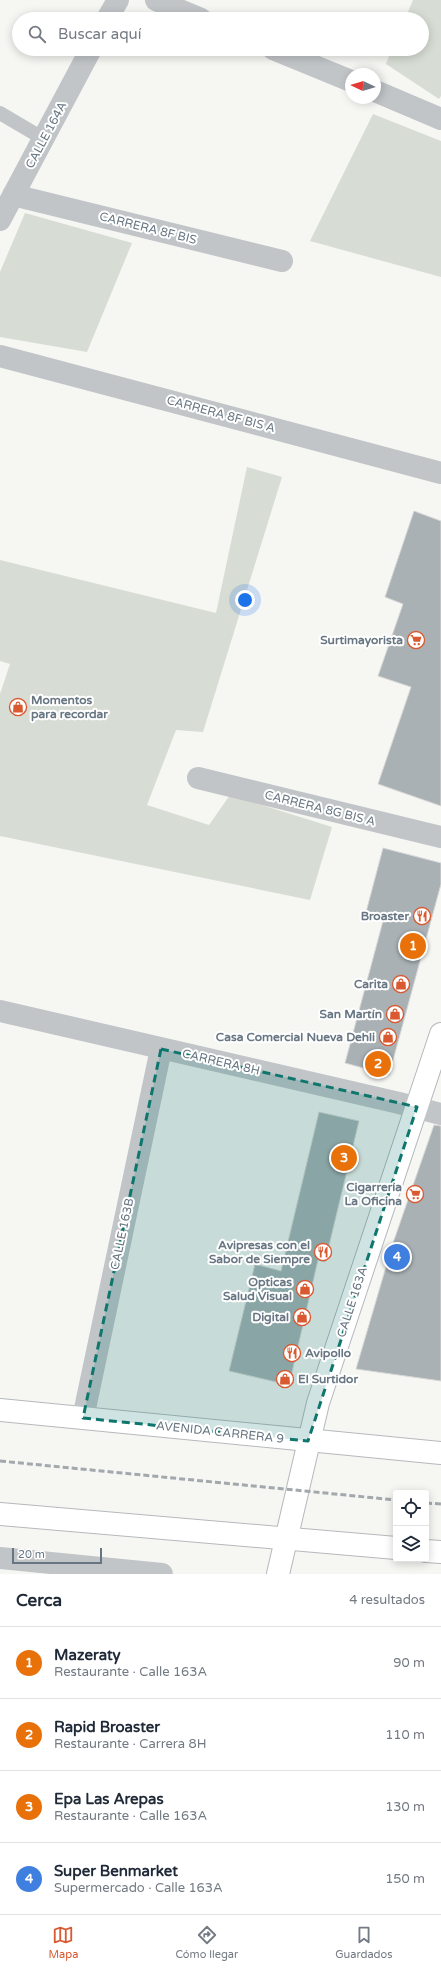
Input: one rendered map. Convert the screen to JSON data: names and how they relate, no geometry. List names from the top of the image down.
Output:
{
  "streets": {
    "main road": ["CALLE 163A", "AVENIDA CARRERA 9"],
    "street": [
      "CALLE 164A",
      "CARRERA 8F BIS",
      "CARRERA 8F BIS A",
      "CARRERA 8G BIS A",
      "CARRERA 8H",
      "CALLE 163B"
    ]
  },
  "crossings": [
    ["CALLE 164A", "CARRERA 8F BIS"],
    ["CARRERA 8H", "CALLE 163B"],
    ["CARRERA 8H", "CALLE 163A"],
    ["CALLE 163B", "AVENIDA CARRERA 9"],
    ["CALLE 163A", "AVENIDA CARRERA 9"]
  ],
  "places": {
    "supermarket": ["Surtimayorista", "Cigarrería La Oficina"],
    "shop": [
      "Momentos para recordar",
      "Carita",
      "San Martín",
      "Casa Comercial Nueva Dehli",
      "Opticas Salud Visual",
      "Digital",
      "El Surtidor"
    ],
    "restaurant": ["Broaster", "Avipresas con el Sabor de Siempre", "Avipollo"]
  },
  "scale_bar": "20 m",
  "north": "left",
  "page": {
    "search": "Buscar aquí",
    "pins": [
      "1",
      "2",
      "3",
      "4"
    ],
    "scale": "20 m",
    "heading": ["Cerca", "4 resultados"],
    "list": [
      {
        "mark": "1",
        "name": "Mazeraty",
        "note": "Restaurante · Calle 163A",
        "value": "90 m"
      },
      {
        "mark": "2",
        "name": "Rapid Broaster",
        "note": "Restaurante · Carrera 8H",
        "value": "110 m"
      },
      {
        "mark": "3",
        "name": "Epa Las Arepas",
        "note": "Restaurante · Calle 163A",
        "value": "130 m"
      },
      {
        "mark": "4",
        "name": "Super Benmarket",
        "note": "Supermercado · Calle 163A",
        "value": "150 m"
      }
    ],
    "nav": ["Mapa", "Cómo llegar", "Guardados"]
  }
}
